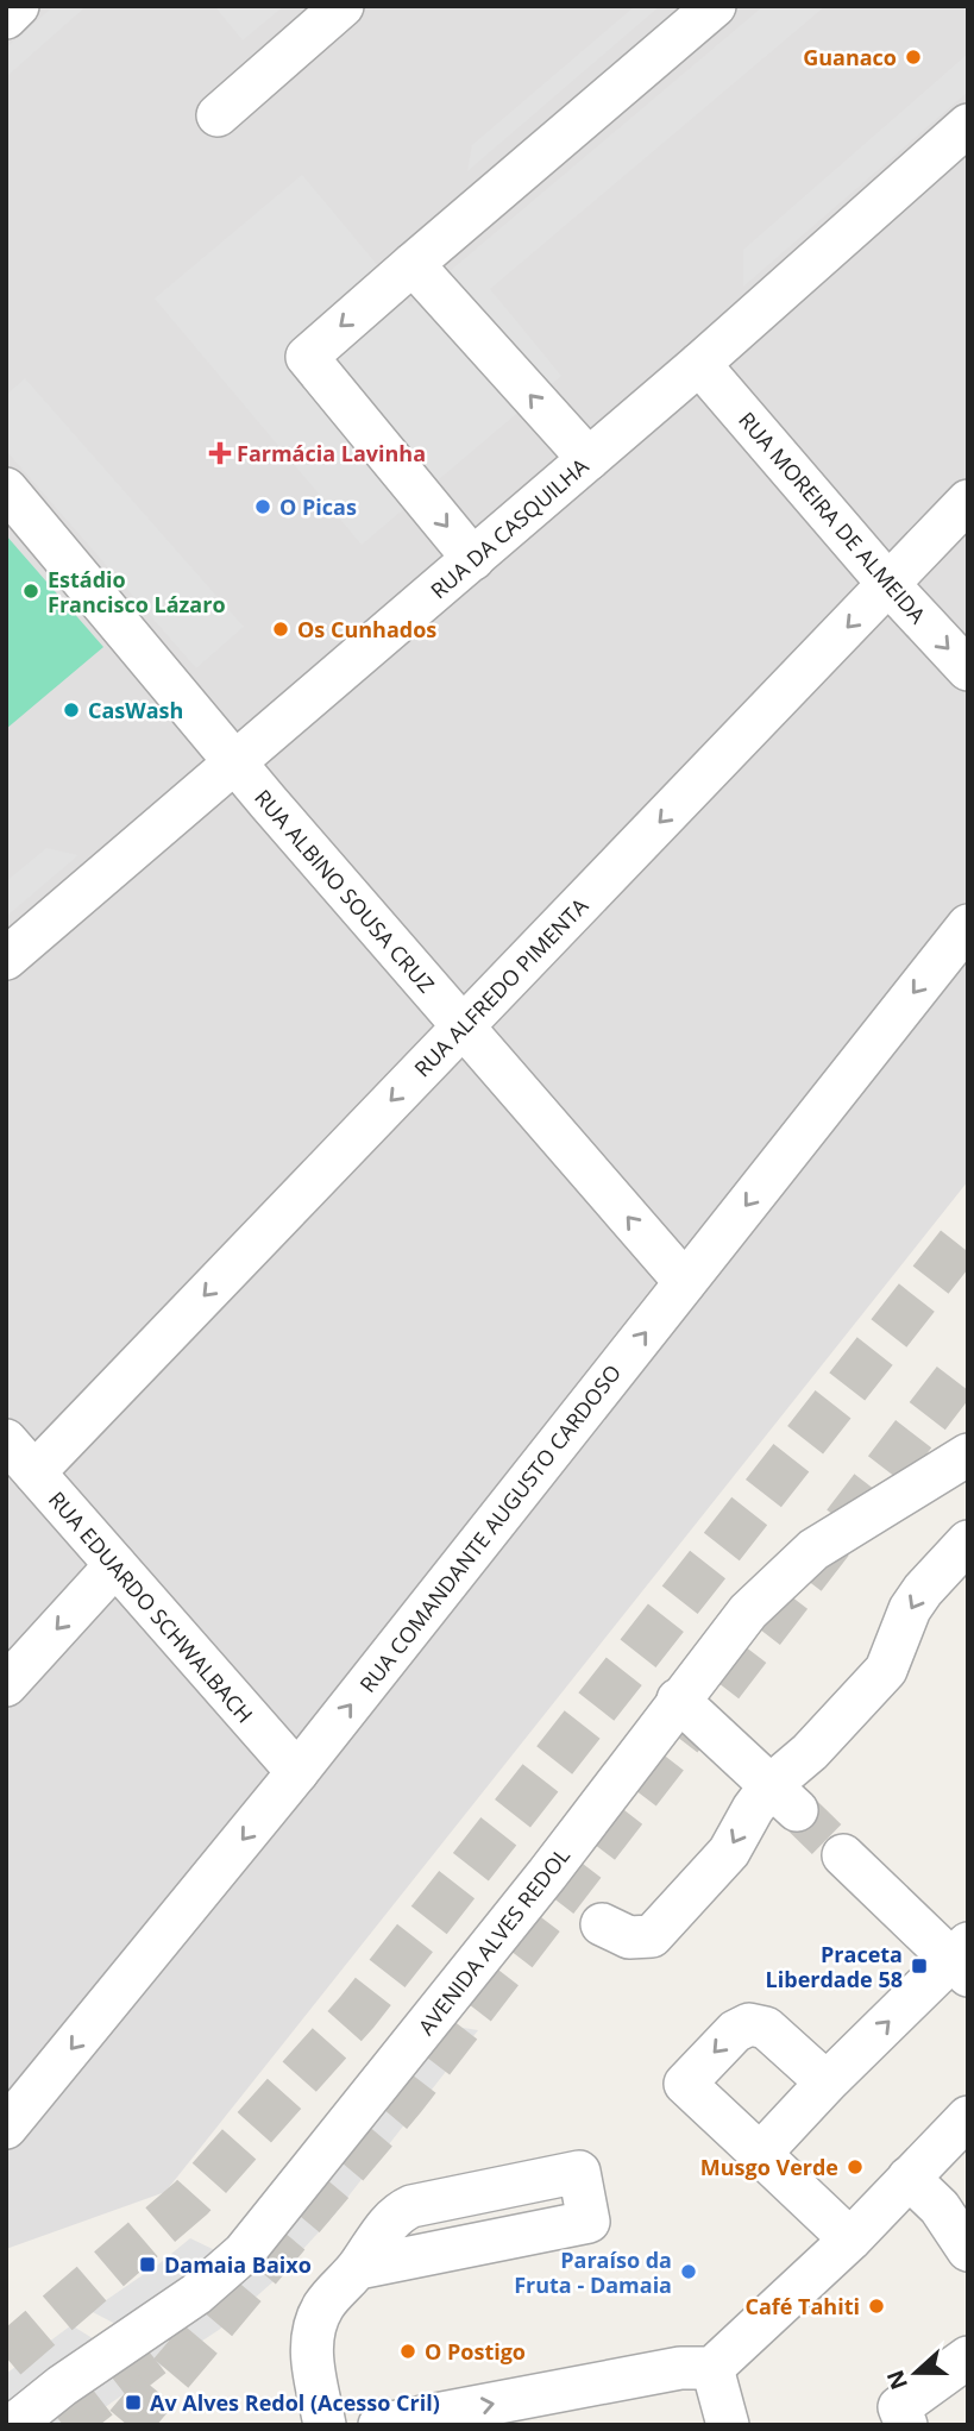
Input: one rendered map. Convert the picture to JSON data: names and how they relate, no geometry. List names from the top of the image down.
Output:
{
  "streets": {
    "street": [
      "RUA MOREIRA DE ALMEIDA",
      "RUA DA CASQUILHA",
      "RUA ALBINO SOUSA CRUZ",
      "RUA ALFREDO PIMENTA",
      "RUA COMANDANTE AUGUSTO CARDOSO",
      "RUA EDUARDO SCHWALBACH",
      "AVENIDA ALVES REDOL"
    ]
  },
  "crossings": [
    ["RUA MOREIRA DE ALMEIDA", "RUA DA CASQUILHA"],
    ["RUA MOREIRA DE ALMEIDA", "RUA ALFREDO PIMENTA"],
    ["RUA DA CASQUILHA", "RUA ALBINO SOUSA CRUZ"],
    ["RUA ALBINO SOUSA CRUZ", "RUA ALFREDO PIMENTA"],
    ["RUA ALBINO SOUSA CRUZ", "RUA COMANDANTE AUGUSTO CARDOSO"],
    ["RUA ALFREDO PIMENTA", "RUA EDUARDO SCHWALBACH"],
    ["RUA COMANDANTE AUGUSTO CARDOSO", "RUA EDUARDO SCHWALBACH"]
  ],
  "one_way": ["RUA ALFREDO PIMENTA"],
  "places": {
    "other": [
      "Guanaco",
      "O Picas",
      "Estádio Francisco Lázaro",
      "Os Cunhados",
      "CasWash",
      "Musgo Verde",
      "Paraíso da Fruta - Damaia",
      "Café Tahiti",
      "O Postigo"
    ],
    "health": ["Farmácia Lavinha"],
    "transit": ["Praceta Liberdade 58", "Damaia Baixo", "Av Alves Redol (Acesso Cril)"]
  },
  "north": "left"
}
